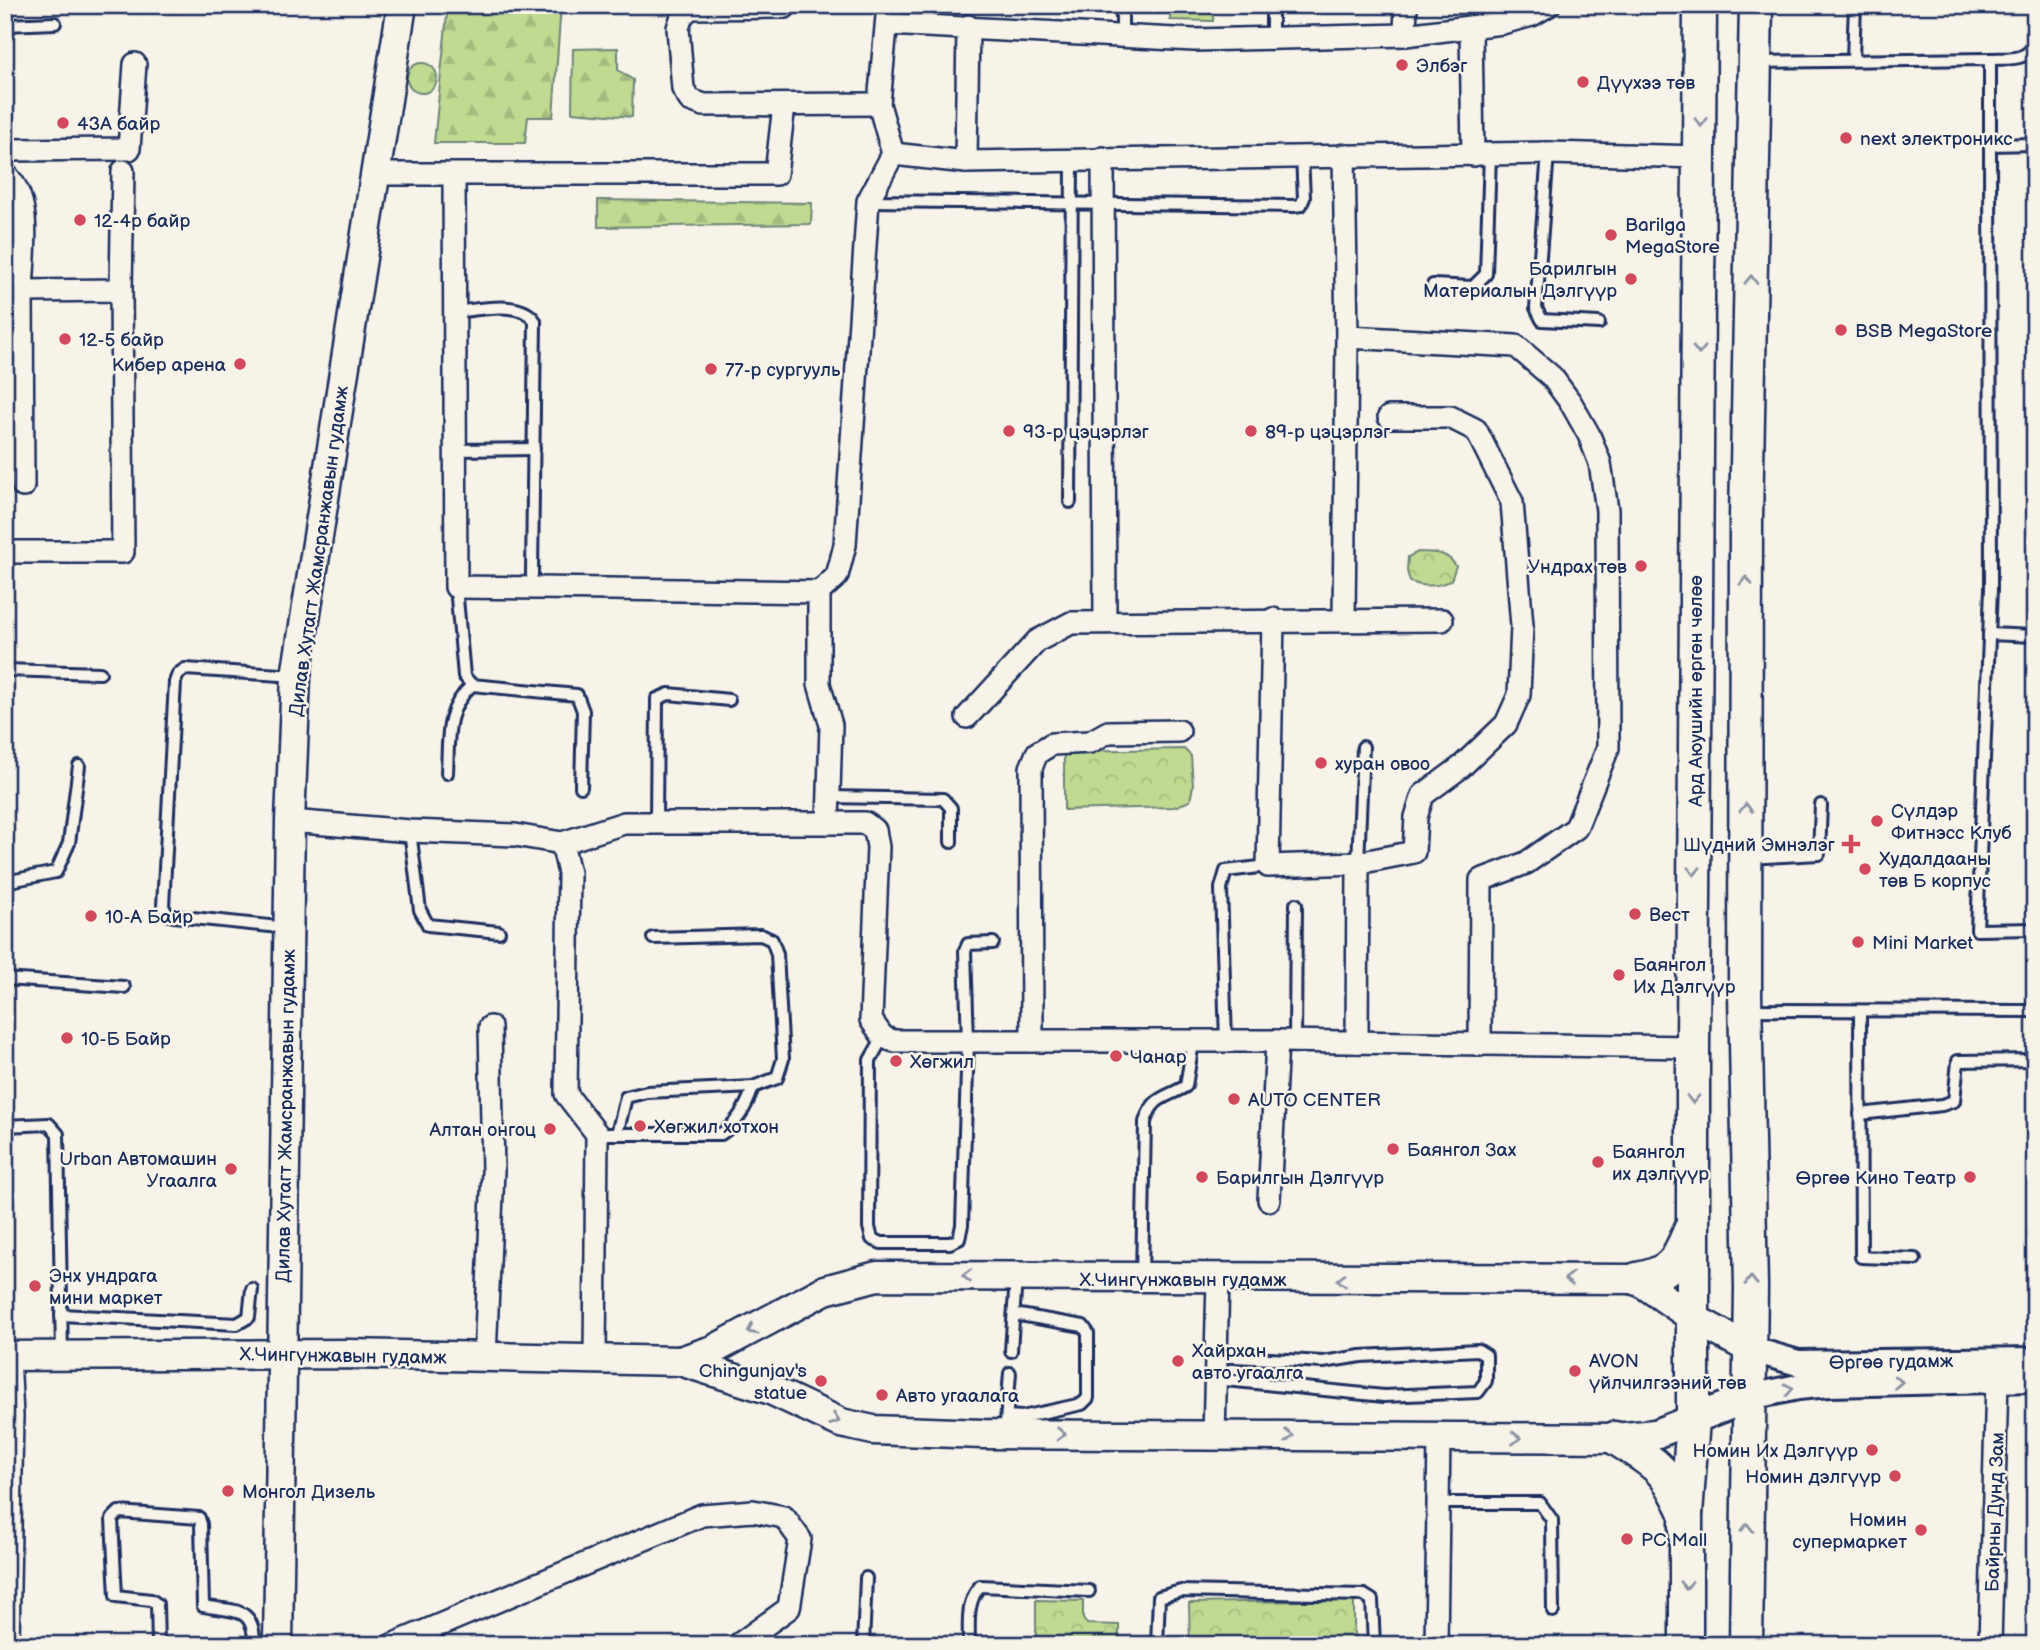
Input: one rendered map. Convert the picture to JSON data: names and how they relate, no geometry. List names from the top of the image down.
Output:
{
  "streets": {
    "main road": ["Дилав Хутагт Жамсранжавын гудамж", "Ард Аюушийн өргөн чөлөө", "Х.Чингүнжавын гудамж"],
    "street": ["Өргөө гудамж", "Байрны Дунд Зам"]
  },
  "crossings": [
    ["Дилав Хутагт Жамсранжавын гудамж", "Х.Чингүнжавын гудамж"],
    ["Ард Аюушийн өргөн чөлөө", "Х.Чингүнжавын гудамж"],
    ["Х.Чингүнжавын гудамж", "Өргөө гудамж"],
    ["Өргөө гудамж", "Байрны Дунд Зам"]
  ],
  "places": {
    "other": [
      "Элбэг",
      "Дүүхээ төв",
      "43А байр",
      "next электроникс",
      "12-4р байр",
      "Barilga MegaStore",
      "Барилгын Материалын Дэлгүүр",
      "BSB MegaStore",
      "12-5 байр",
      "Кибер арена",
      "77-р сургууль",
      "93-р цэцэрлэг",
      "89-р цэцэрлэг",
      "Ундрах төв",
      "хуран овоо",
      "Сүлдэр Фитнэсс Kлуб",
      "Худалдааны төв Б корпус",
      "Вест",
      "10-A Байр",
      "Mini Market",
      "Баянгол Их Дэлгүүр",
      "10-Б Байр",
      "Чанар",
      "Хөгжил",
      "AUTO CENTER",
      "Хөгжил хотхон",
      "Алтан онгоц",
      "Баянгол Зах",
      "Баянгол их дэлгүүр",
      "Urban Автомашин Угаалга",
      "Барилгын Дэлгүүр",
      "Өргөө Кино Театр",
      "Энх ундрага мини маркет",
      "Хайрхан авто угаалга",
      "AVON үйлчилгээний төв",
      "Chingunjav's statue",
      "Авто угаалага",
      "Номин Их Дэлгүүр",
      "Номин дэлгүүр",
      "Монгол Дизель",
      "Номин супермаркет",
      "PC Mall"
    ],
    "health": ["Шүдний Эмнэлэг"]
  }
}
